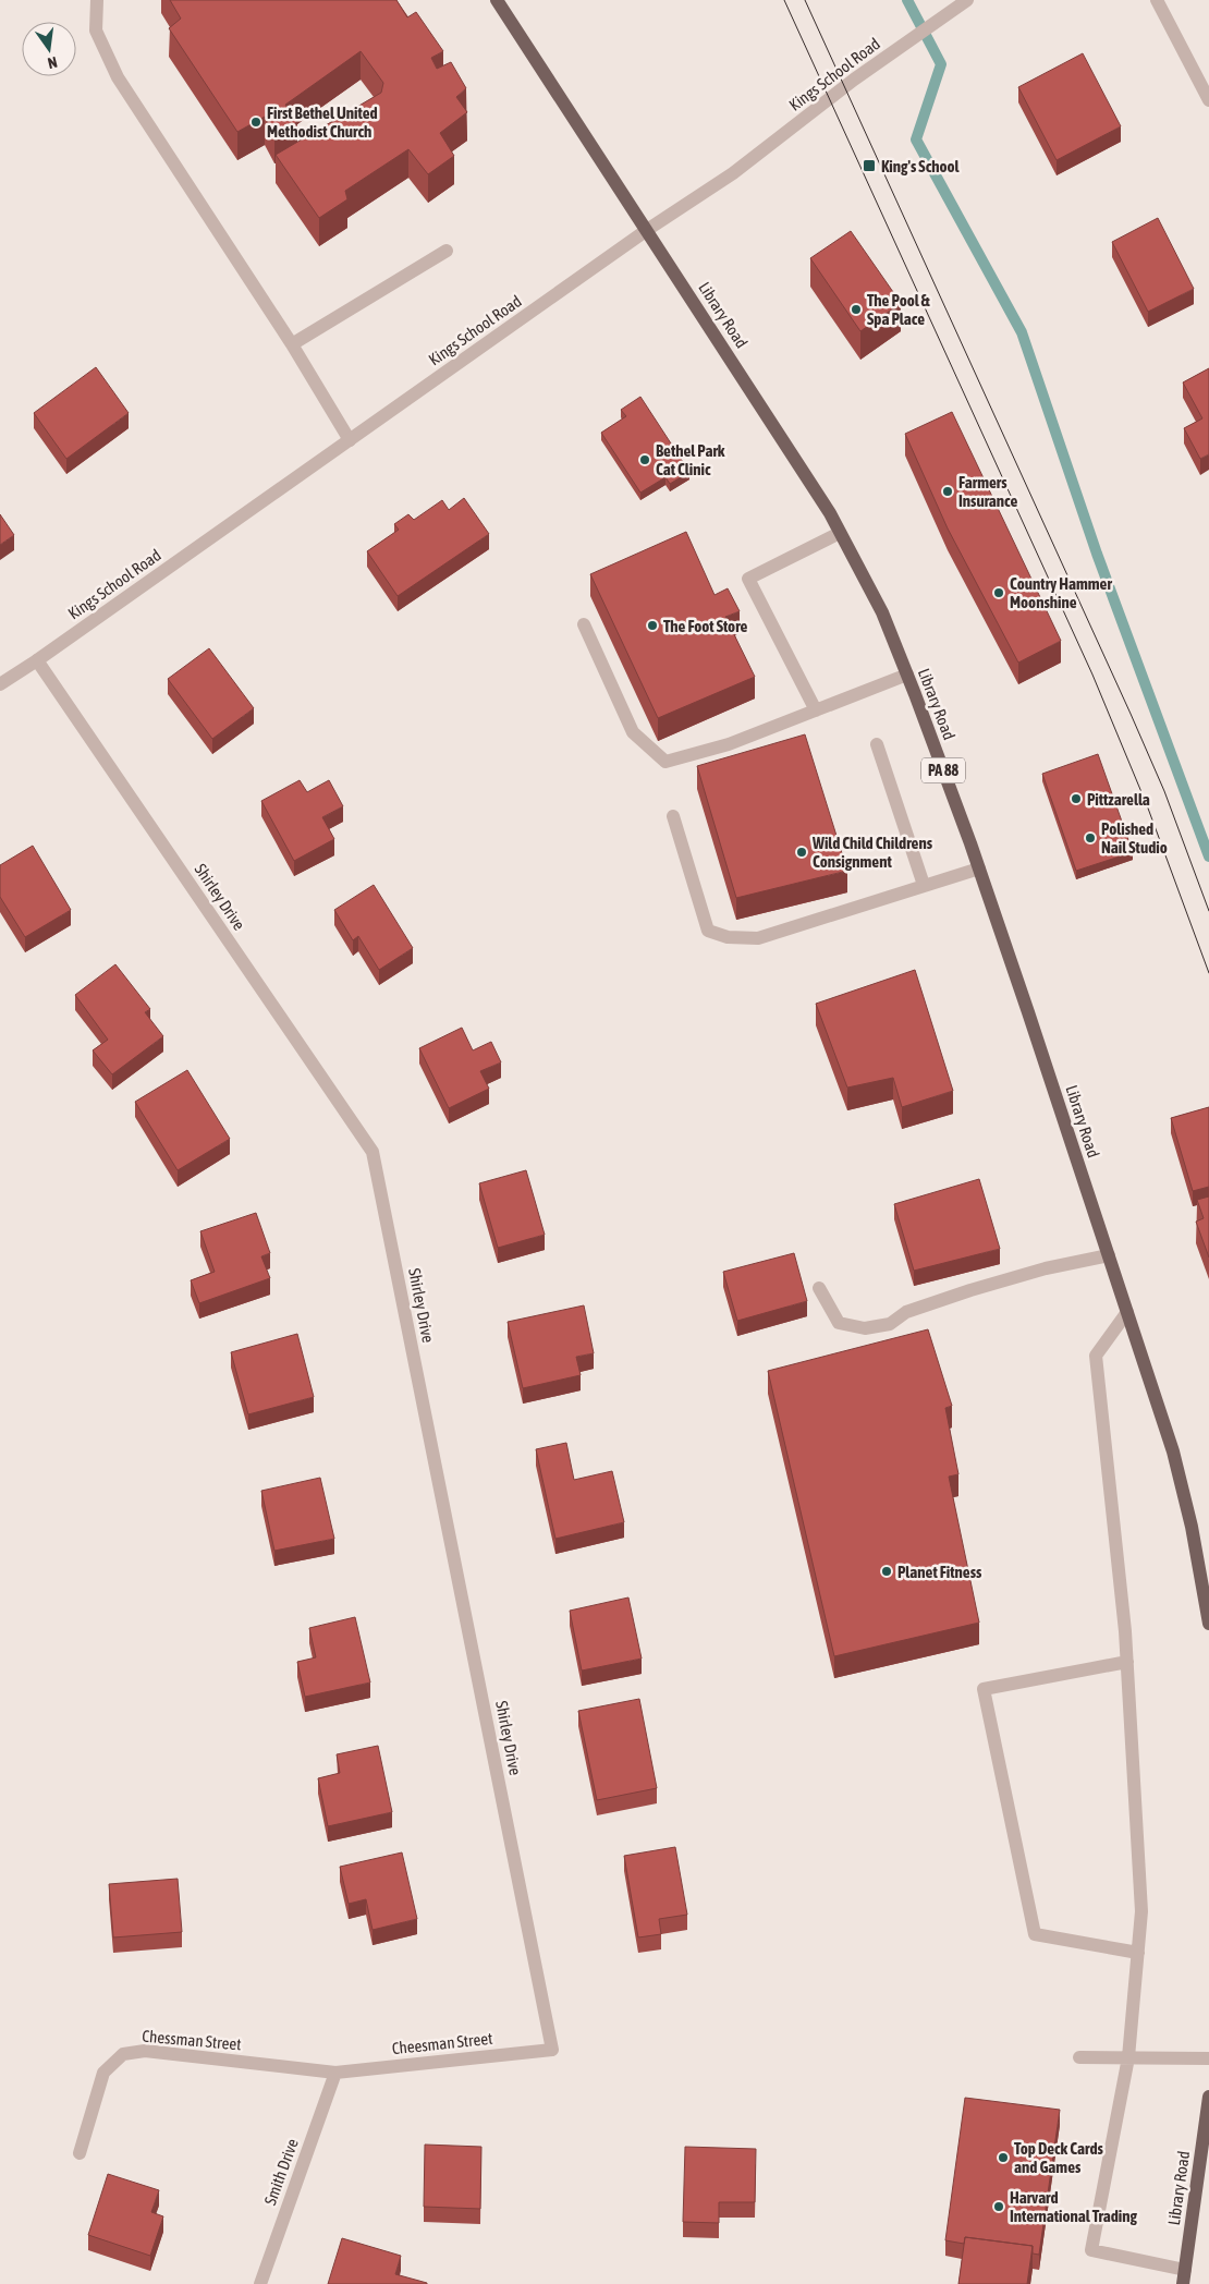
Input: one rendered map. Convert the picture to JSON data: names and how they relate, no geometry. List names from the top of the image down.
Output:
{
  "streets": {
    "main road": ["Library Road", "PA 88"],
    "street": [
      "Kings School Road",
      "Shirley Drive",
      "Chessman Street",
      "Cheesman Street",
      "Smith Drive"
    ]
  },
  "crossings": [
    ["Kings School Road", "Library Road"],
    ["Kings School Road", "Shirley Drive"],
    ["Shirley Drive", "Cheesman Street"],
    ["Chessman Street", "Cheesman Street"],
    ["Chessman Street", "Smith Drive"],
    ["Cheesman Street", "Smith Drive"]
  ],
  "places": {
    "other": [
      "First Bethel United Methodist Church",
      "The Pool & Spa Place",
      "Bethel Park Cat Clinic",
      "Farmers Insurance",
      "Country Hammer Moonshine",
      "The Foot Store",
      "Pittzarella",
      "Polished Nail Studio",
      "Wild Child Childrens Consignment",
      "Planet Fitness",
      "Top Deck Cards and Games",
      "Harvard International Trading"
    ],
    "transit": ["King's School"]
  },
  "north": "bottom"
}
